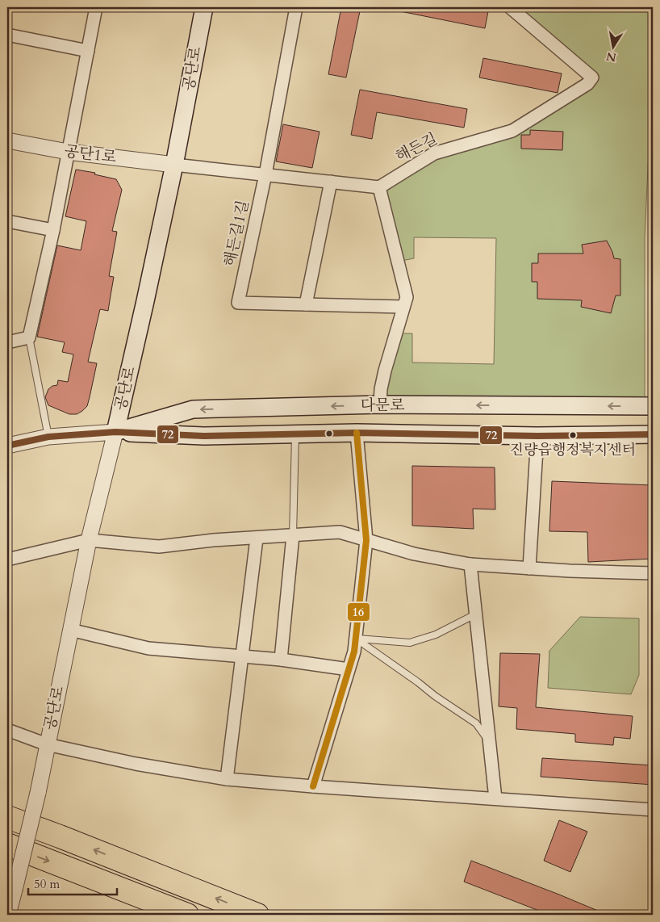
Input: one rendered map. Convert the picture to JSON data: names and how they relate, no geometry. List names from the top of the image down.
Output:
{
  "streets": {
    "main road": ["공단로", "다문로"],
    "street": ["해든길", "공단1로", "해든길1길"]
  },
  "crossings": [
    ["공단로", "공단1로"],
    ["공단로", "다문로"]
  ],
  "places": ["진량읍행정복지센터"],
  "lines": ["transit line 72", "transit line 16"],
  "scale_bar": "50 m",
  "north": "bottom"
}
